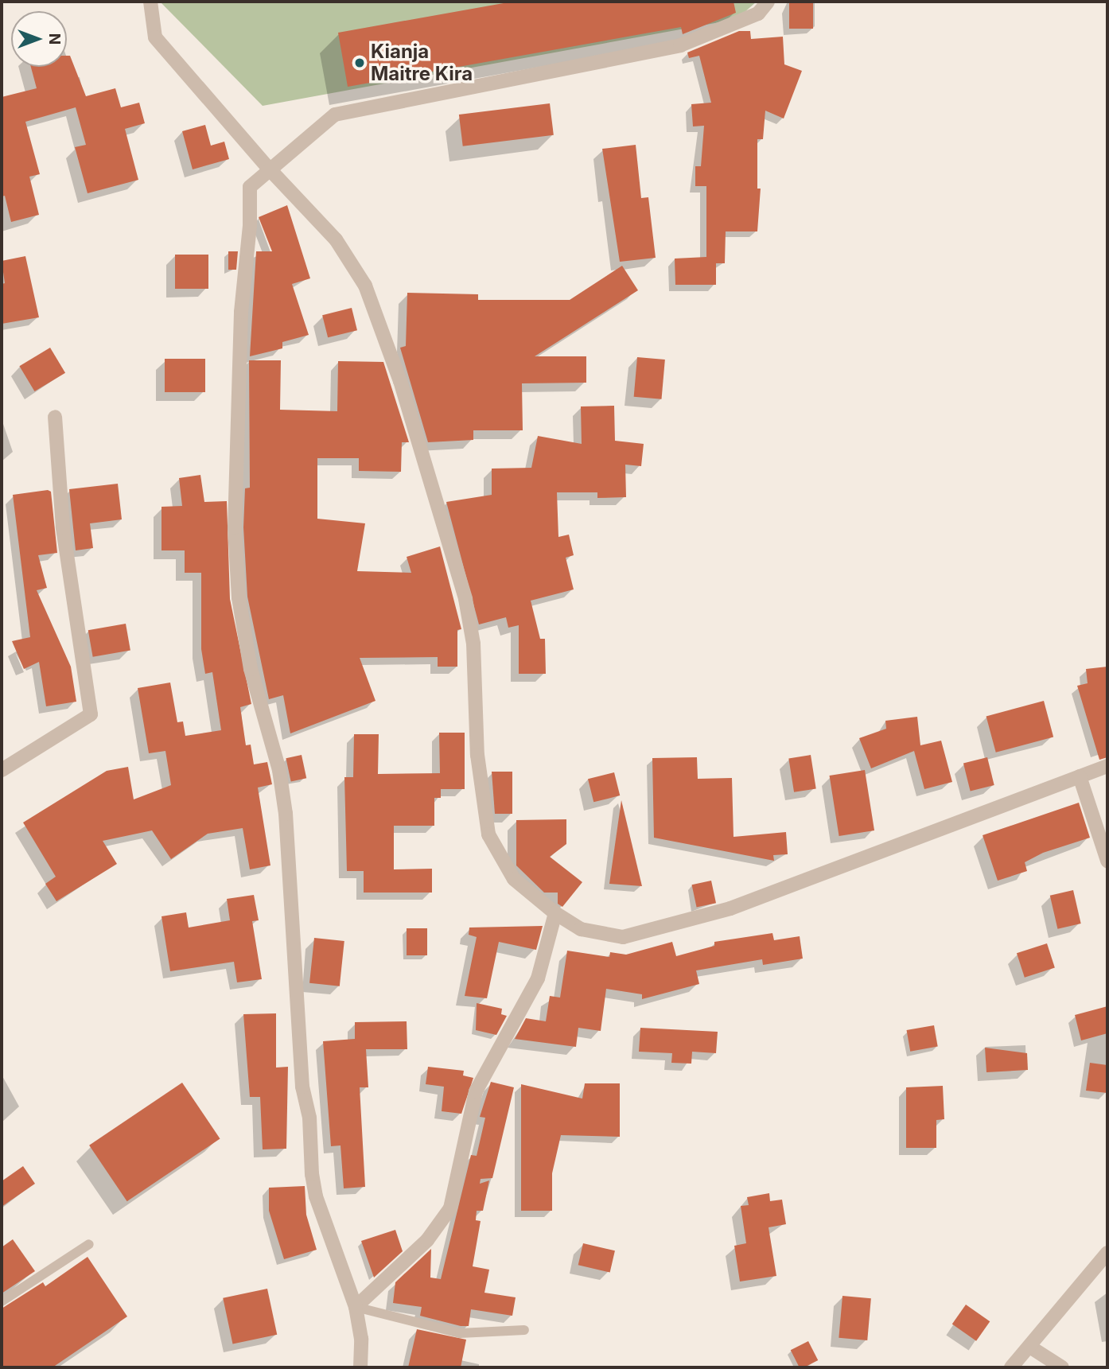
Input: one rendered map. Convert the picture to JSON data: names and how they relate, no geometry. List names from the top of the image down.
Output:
{
  "places": ["Kianja Maitre Kira"],
  "north": "right"
}
